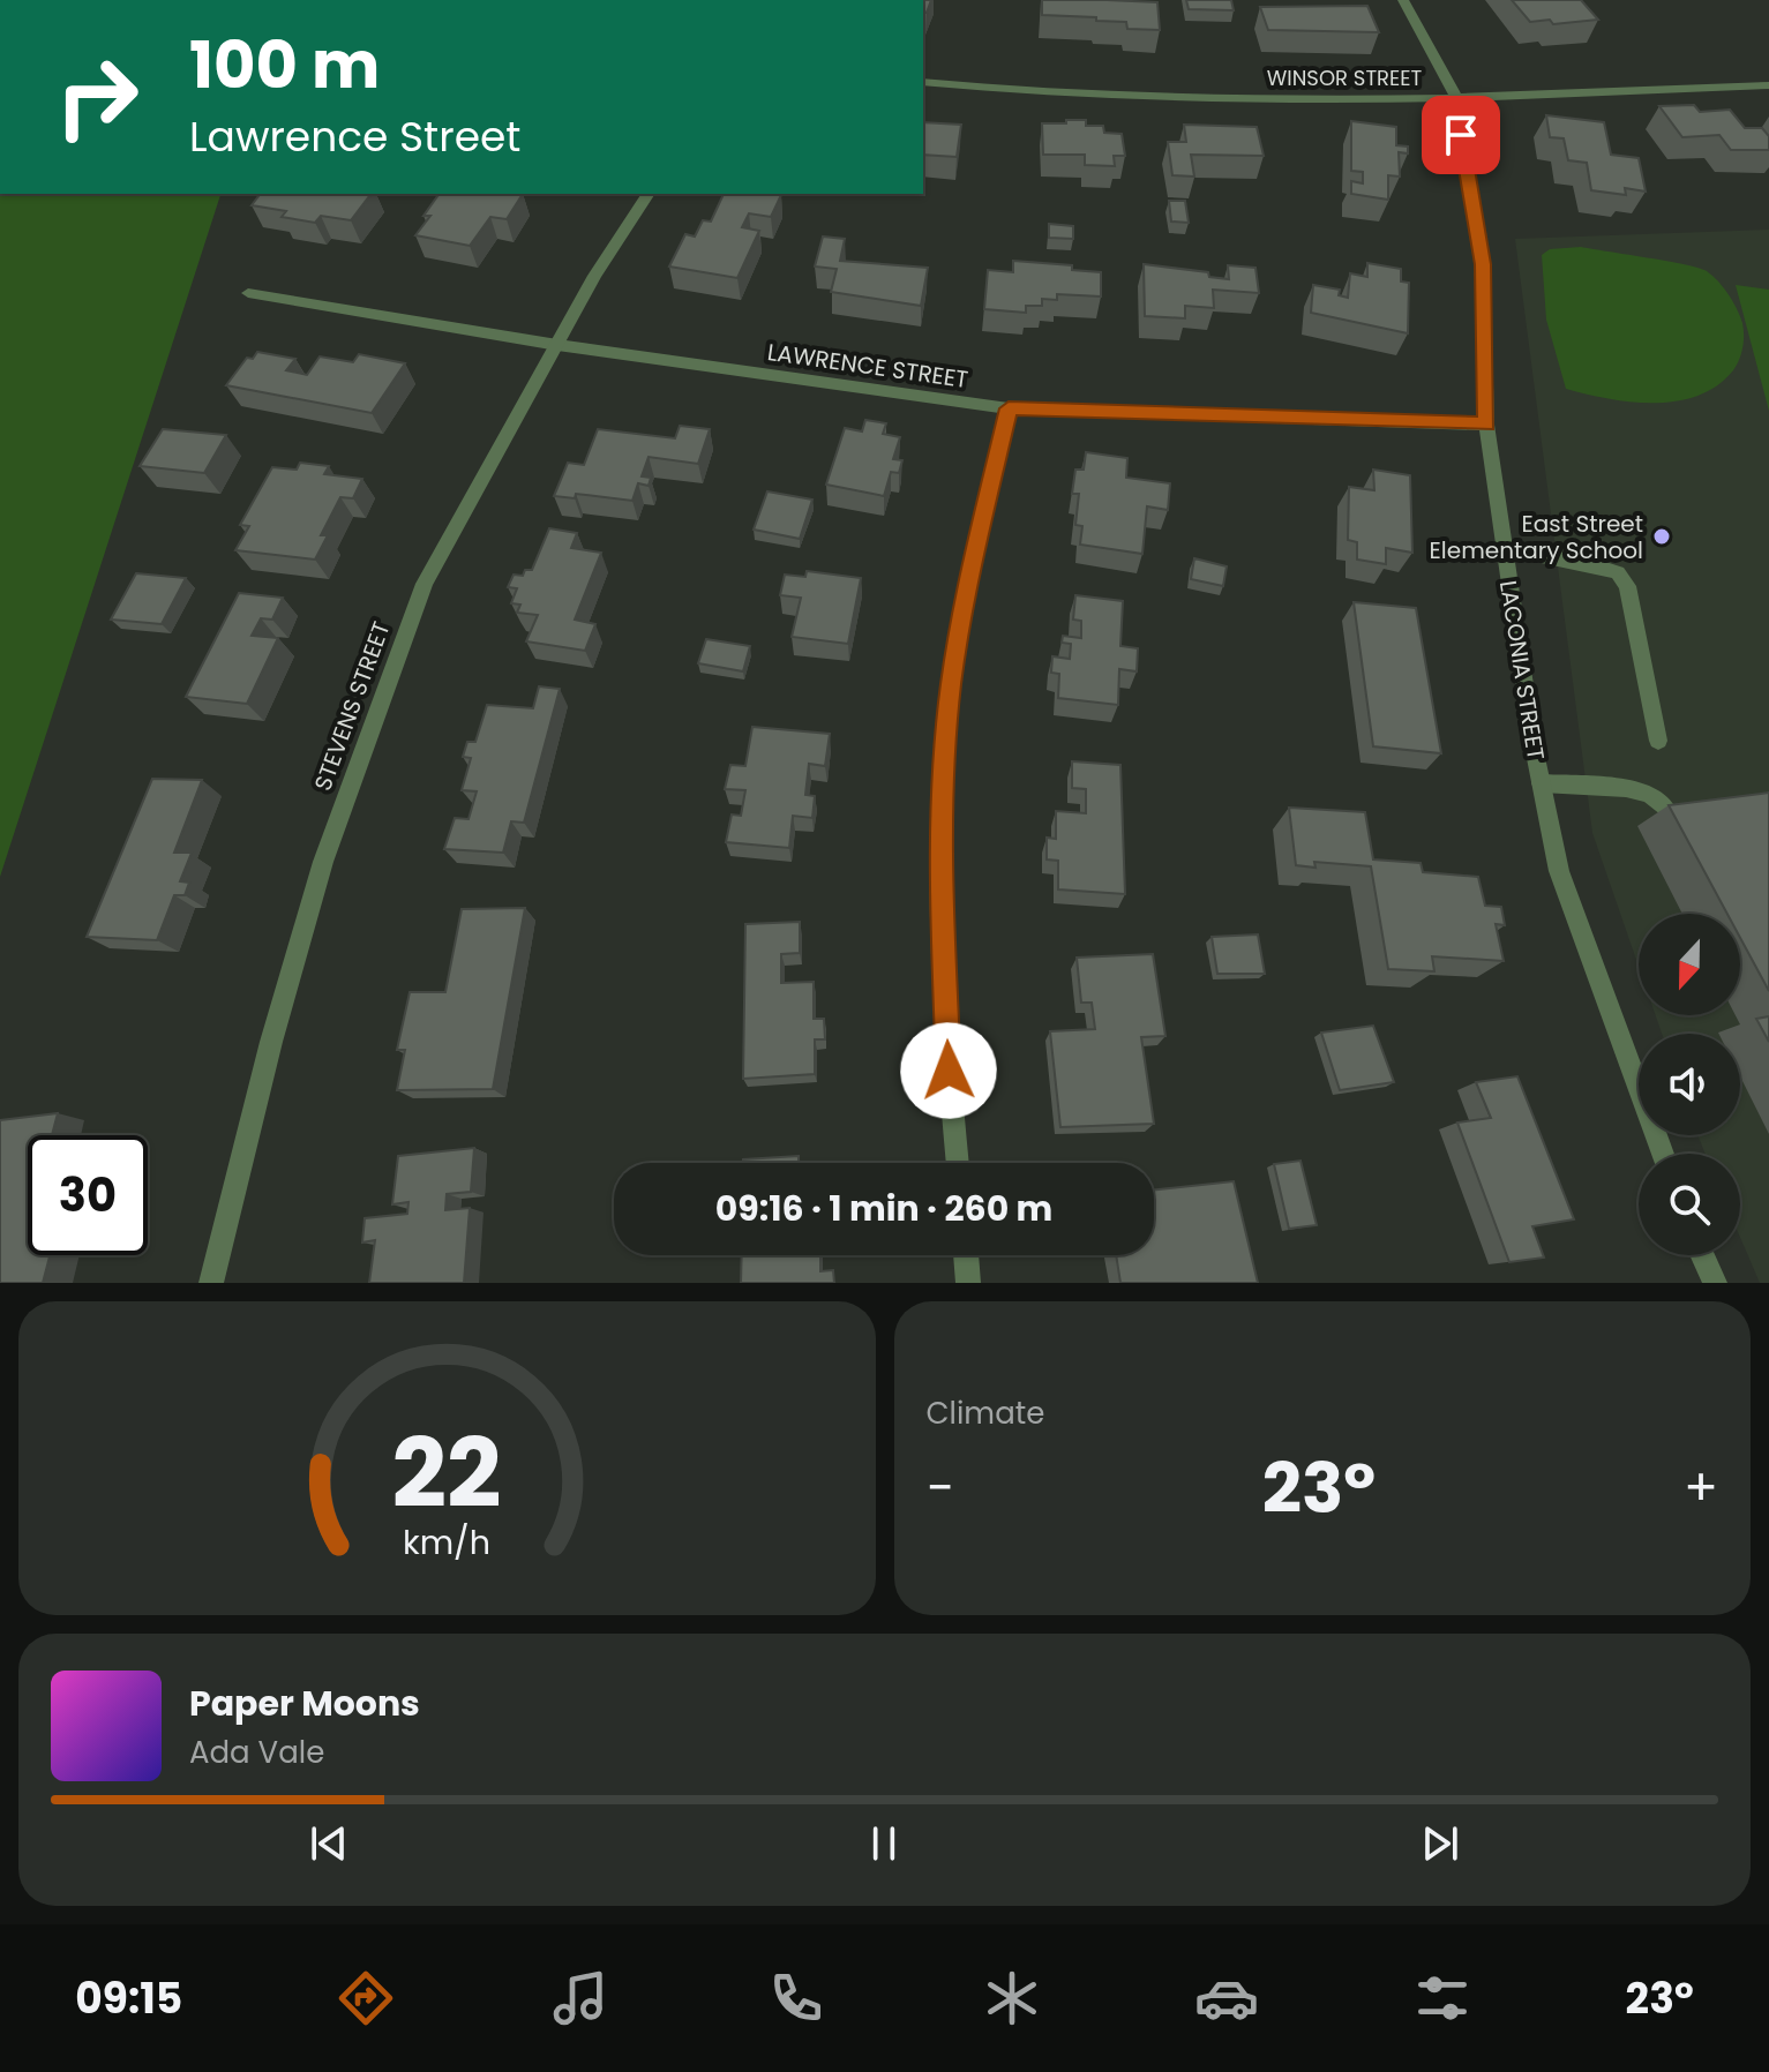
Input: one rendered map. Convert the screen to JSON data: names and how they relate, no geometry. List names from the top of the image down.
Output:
{
  "streets": {
    "street": [
      "WINSOR STREET",
      "LAWRENCE STREET",
      "LACONIA STREET",
      "STEVENS STREET"
    ]
  },
  "crossings": [
    ["WINSOR STREET", "LACONIA STREET"],
    ["LAWRENCE STREET", "LACONIA STREET"],
    ["LAWRENCE STREET", "STEVENS STREET"]
  ],
  "places": ["East Street Elementary School"],
  "north": "bottom",
  "page": {
    "turn": ["100 m", "Lawrence Street"],
    "limit": "30",
    "trip": "09:16 · 1 min · 260 m",
    "tile": "Climate",
    "heat": ["−", "23°", "+"],
    "song": ["Paper Moons", "Ada Vale"],
    "tabs": ["09:15", "23°"],
    "gauge": ["22", "km/h"]
  }
}
